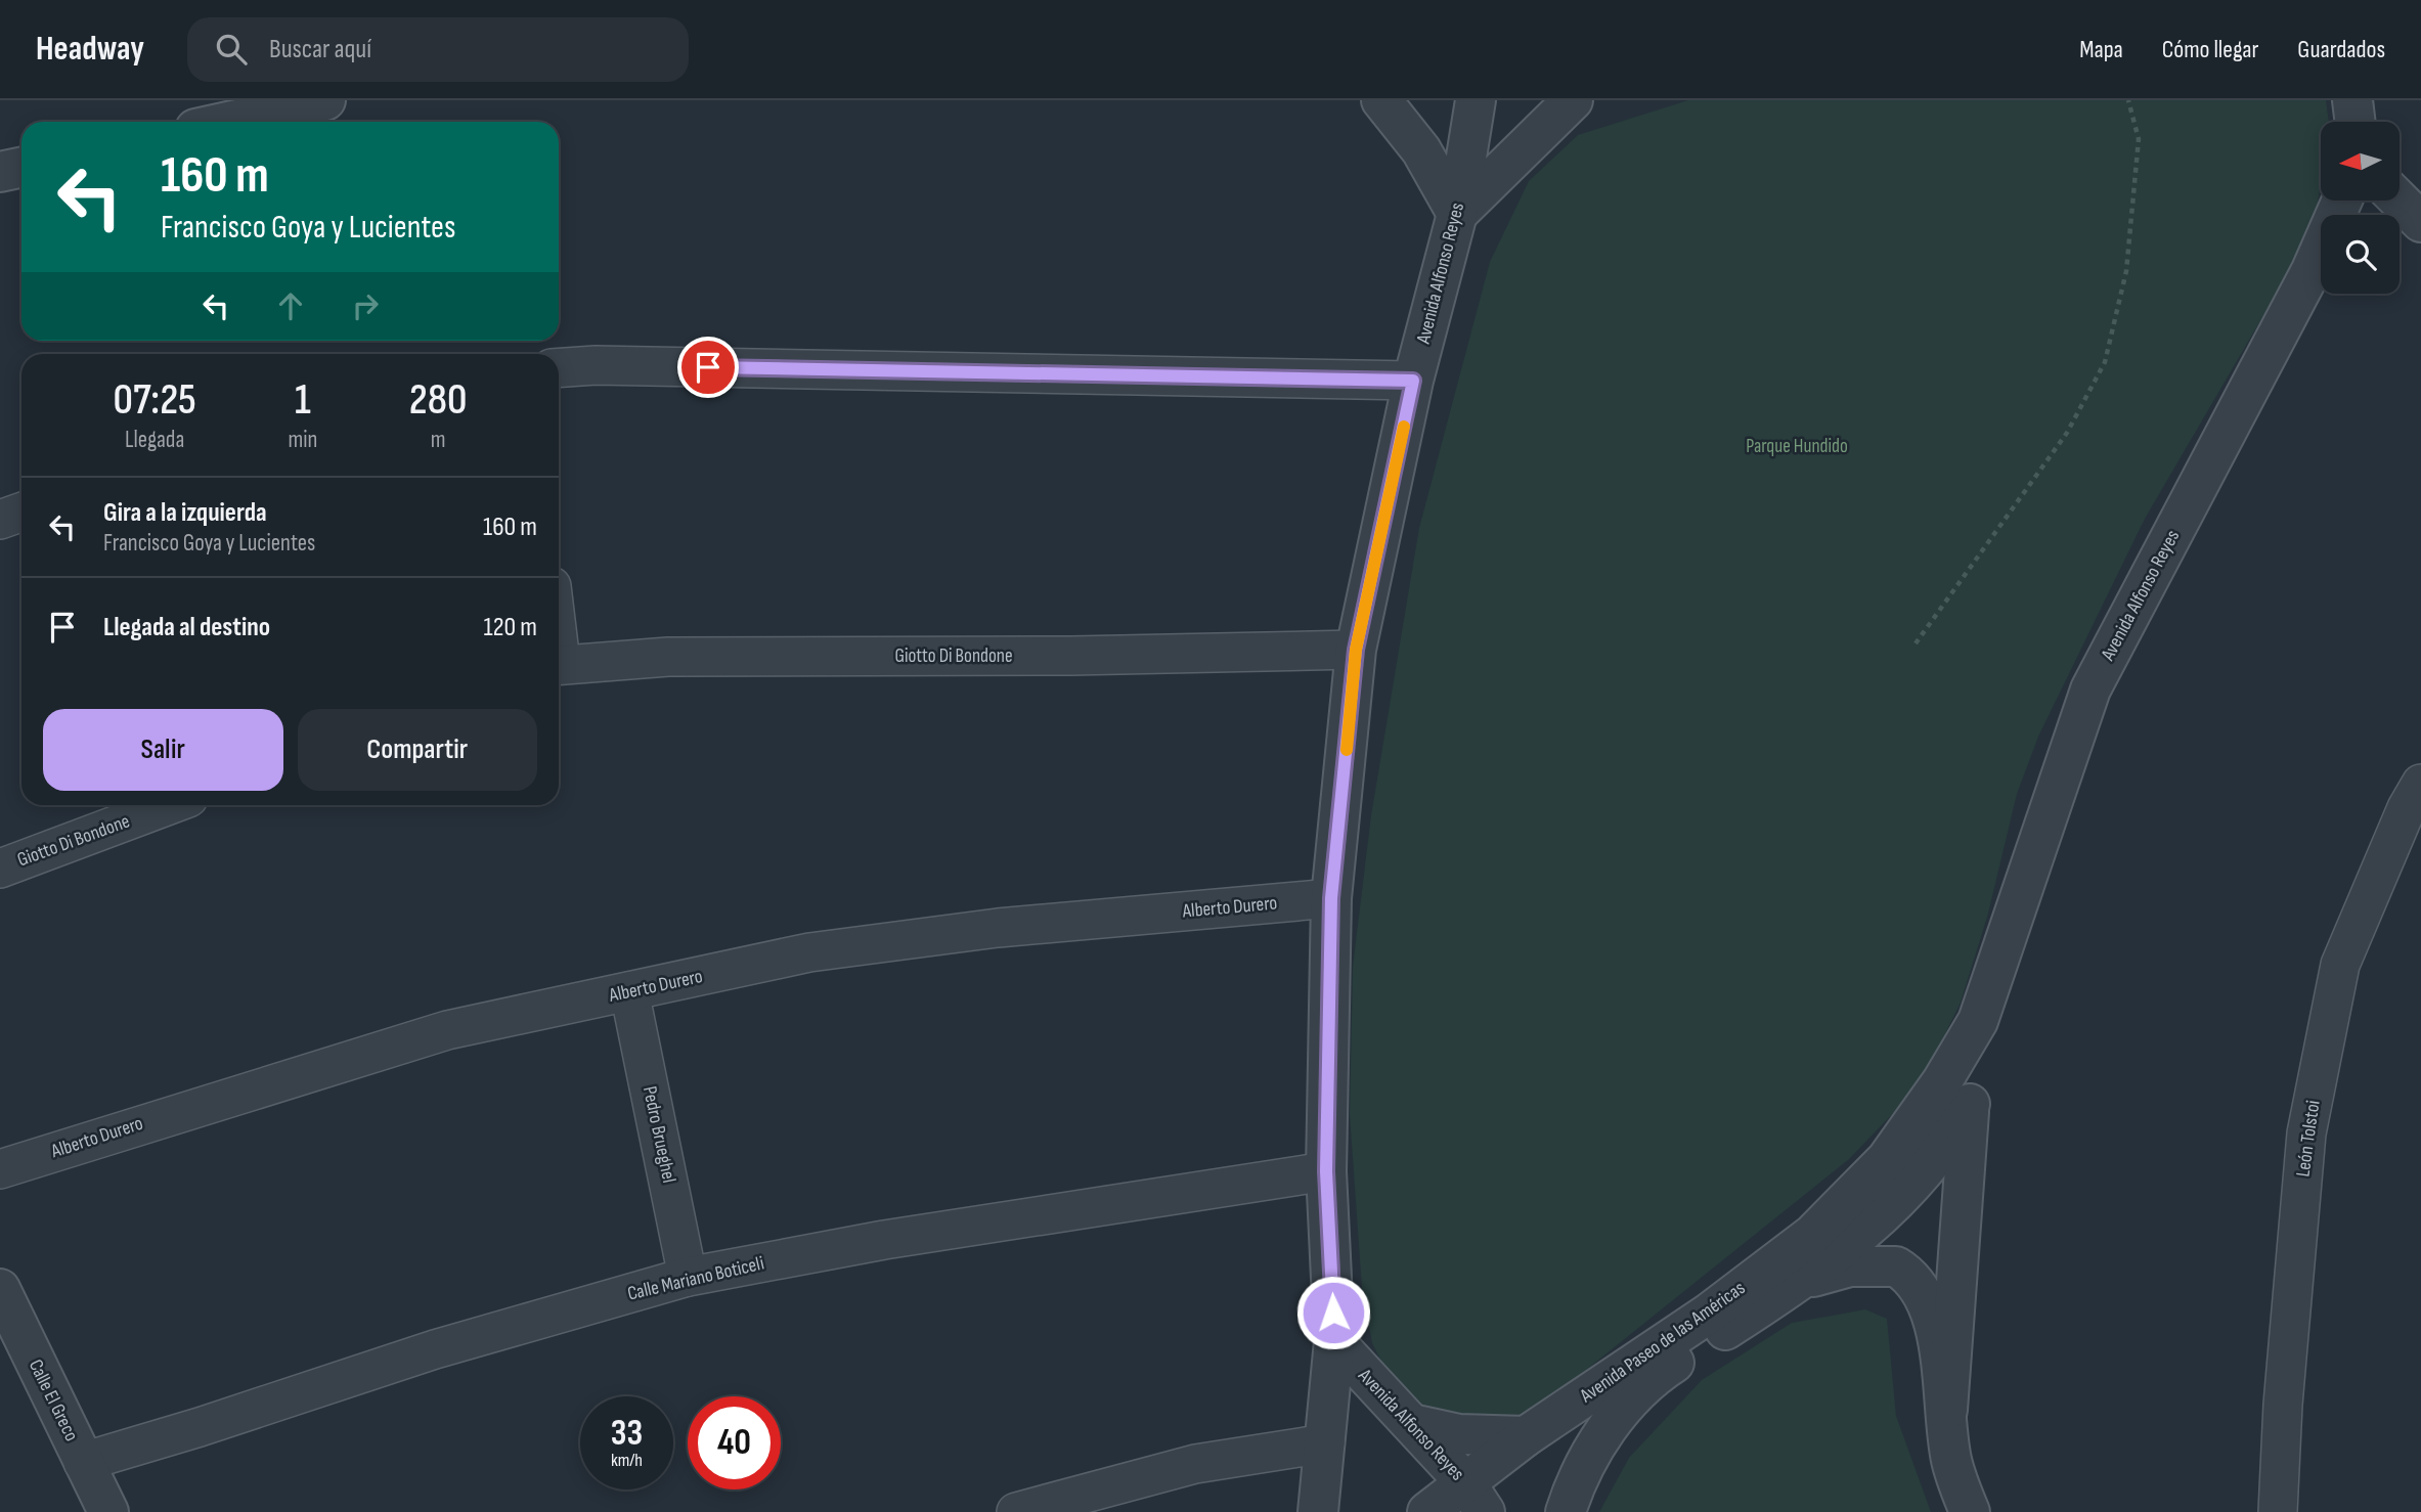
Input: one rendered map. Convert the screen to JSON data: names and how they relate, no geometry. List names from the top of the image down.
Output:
{
  "streets": {
    "street": [
      "Avenida Alfonso Reyes",
      "Giotto Di Bondone",
      "Alberto Durero",
      "Pedro Brueghel",
      "León Tolstoi",
      "Calle Mariano Boticeli",
      "Avenida Paseo de las Américas",
      "Calle El Greco"
    ]
  },
  "crossings": [
    ["Avenida Alfonso Reyes", "Giotto Di Bondone"],
    ["Avenida Alfonso Reyes", "Alberto Durero"],
    ["Avenida Alfonso Reyes", "Calle Mariano Boticeli"],
    ["Avenida Alfonso Reyes", "Avenida Paseo de las Américas"],
    ["Alberto Durero", "Pedro Brueghel"],
    ["Pedro Brueghel", "Calle Mariano Boticeli"],
    ["Calle Mariano Boticeli", "Calle El Greco"]
  ],
  "parks": ["Parque Hundido"],
  "north": "left",
  "page": {
    "header": "Headway",
    "search": "Buscar aquí",
    "nav": ["Mapa", "Cómo llegar", "Guardados"],
    "turn": ["160 m", "Francisco Goya y Lucientes"],
    "eta": [
      "07:25",
      "Llegada",
      "1",
      "min",
      "280",
      "m"
    ],
    "list": [
      {
        "name": "Gira a la izquierda",
        "note": "Francisco Goya y Lucientes",
        "value": "160 m"
      },
      {
        "name": "Llegada al destino",
        "value": "120 m"
      }
    ],
    "buttons": ["Salir", "Compartir"],
    "speed": "33 km/h",
    "limit": "40"
  }
}
